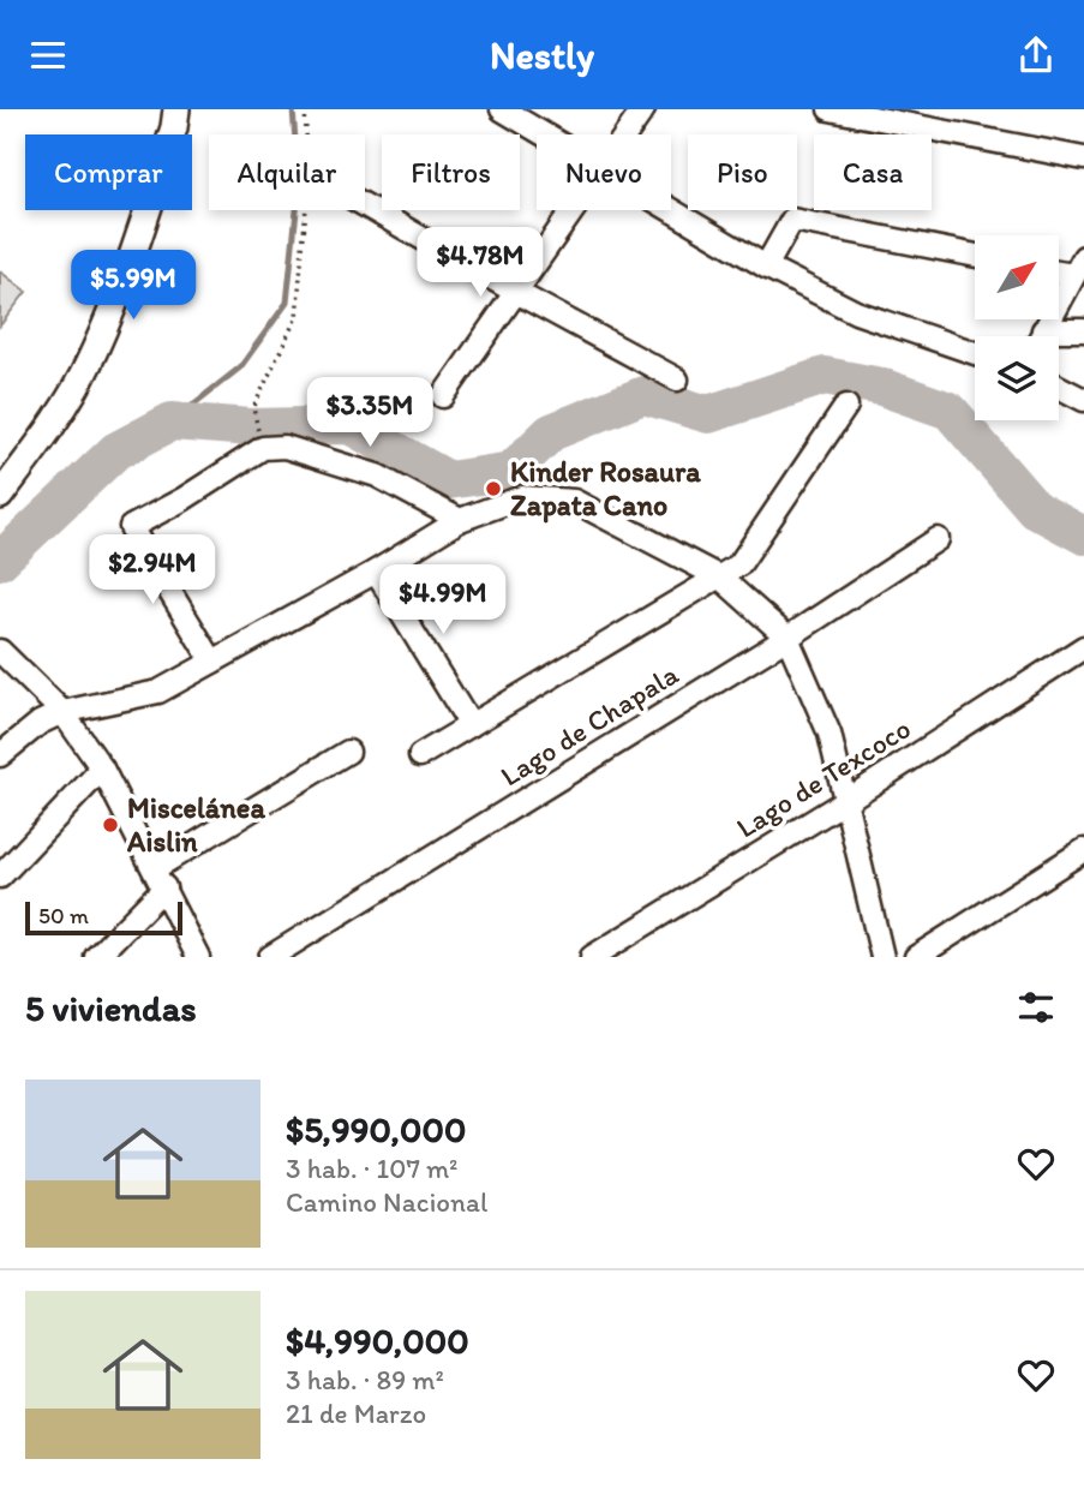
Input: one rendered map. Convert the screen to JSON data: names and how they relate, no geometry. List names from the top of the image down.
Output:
{
  "streets": {
    "street": ["Lago de Chapala", "Lago de Texcoco"]
  },
  "places": ["Kinder Rosaura Zapata Cano", "Miscelánea Aislin"],
  "scale_bar": "50 m",
  "north": "top right",
  "page": {
    "header": "Nestly",
    "chip": [
      "Comprar",
      "Alquilar",
      "Filtros",
      "Nuevo",
      "Piso",
      "Casa"
    ],
    "price": [
      "$4.78M",
      "$5.99M",
      "$3.35M",
      "$2.94M",
      "$4.99M"
    ],
    "scale": "50 m",
    "heading": "5 viviendas",
    "list": [
      {
        "name": "$5,990,000",
        "note": "3 hab. · 107 m² · Camino Nacional"
      },
      {
        "name": "$4,990,000",
        "note": "3 hab. · 89 m² · 21 de Marzo"
      }
    ]
  }
}
